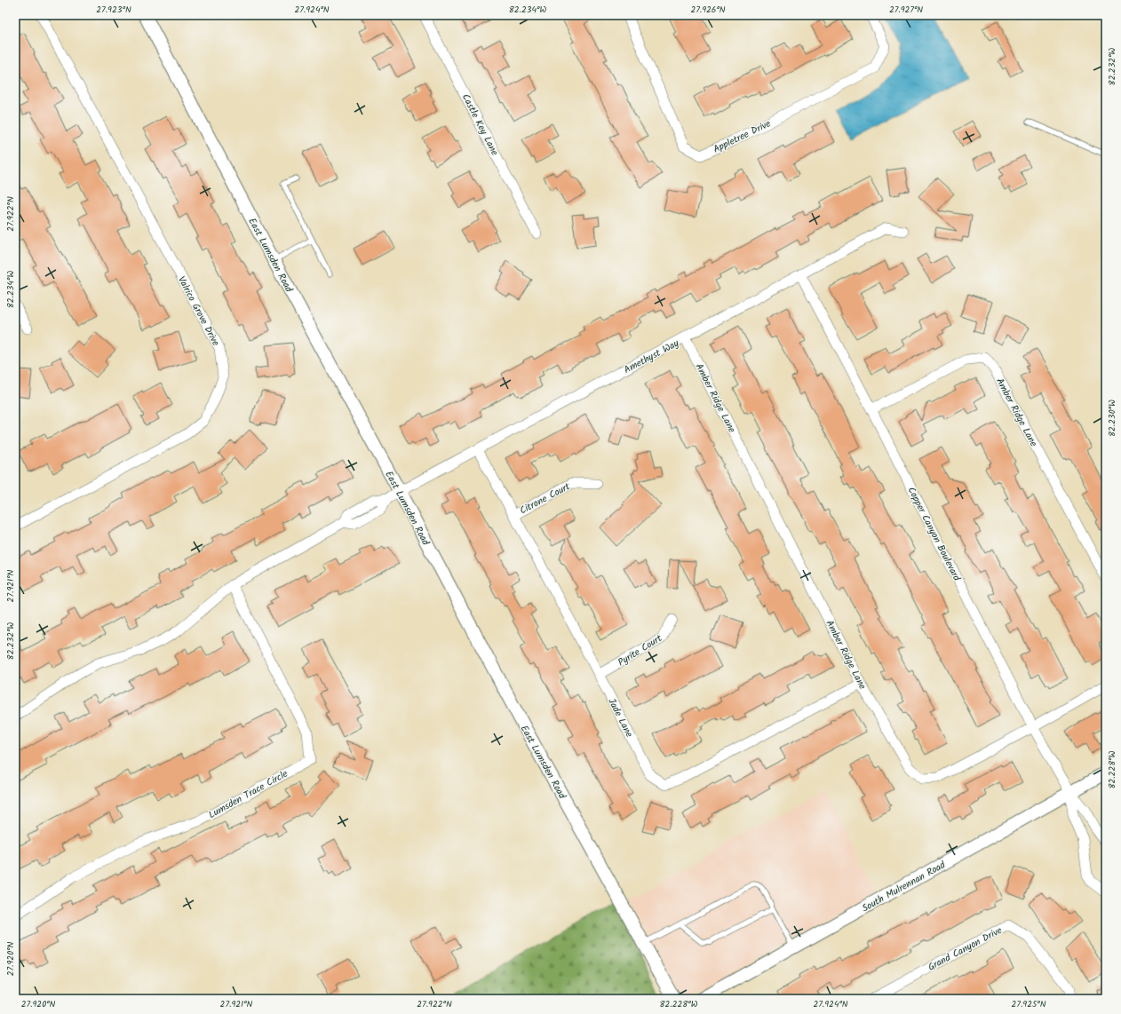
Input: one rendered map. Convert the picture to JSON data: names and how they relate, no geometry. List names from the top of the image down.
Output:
{
  "streets": {
    "street": [
      "Castle Key Lane",
      "Appletree Drive",
      "East Lumsden Road",
      "Valrico Grove Drive",
      "Amethyst Way",
      "Amber Ridge Lane",
      "Citrone Court",
      "Copper Canyon Boulevard",
      "Pyrite Court",
      "Jade Lane",
      "Lumsden Trace Circle",
      "South Mulrennan Road",
      "Grand Canyon Drive"
    ]
  },
  "crossings": [
    ["East Lumsden Road", "Amethyst Way"],
    ["Amethyst Way", "Amber Ridge Lane"],
    ["Amethyst Way", "Copper Canyon Boulevard"],
    ["Amethyst Way", "Jade Lane"],
    ["Amber Ridge Lane", "Copper Canyon Boulevard"],
    ["Amber Ridge Lane", "Jade Lane"],
    ["Citrone Court", "Jade Lane"],
    ["Copper Canyon Boulevard", "South Mulrennan Road"],
    ["Pyrite Court", "Jade Lane"]
  ],
  "coordinates": [
    "27.923°N",
    "27.924°N",
    "82.234°W",
    "27.926°N",
    "27.927°N",
    "82.232°W",
    "27.922°N",
    "82.230°W",
    "27.921°N",
    "82.228°W",
    "27.920°N",
    "27.925°N"
  ]
}
